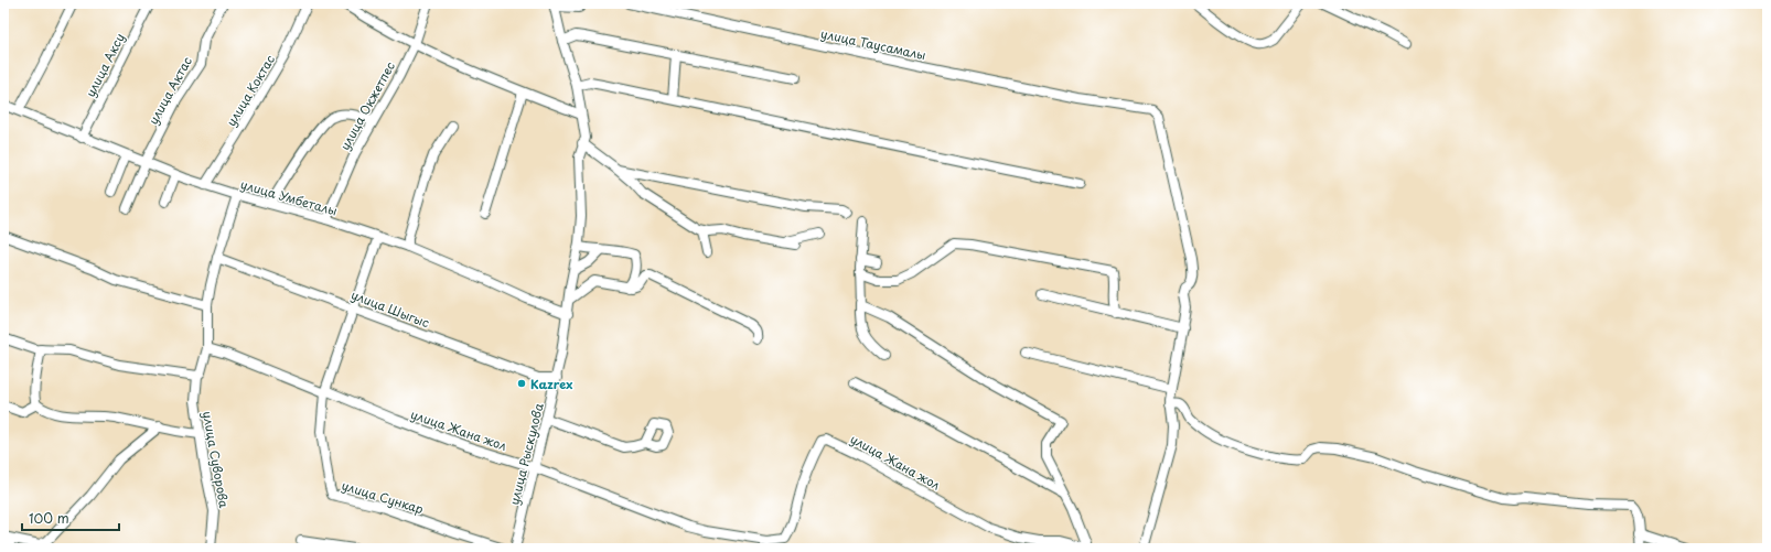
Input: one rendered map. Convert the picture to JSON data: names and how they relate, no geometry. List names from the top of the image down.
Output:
{
  "streets": {
    "street": [
      "улица Таусамалы",
      "улица Аксу",
      "улица Актас",
      "улица Коктас",
      "улица Окжетпес",
      "улица Умбеталы",
      "улица Шыгыс",
      "улица Жана жол",
      "улица Рыскулова",
      "улица Суворова",
      "улица Сункар"
    ]
  },
  "crossings": [
    ["улица Аксу", "улица Умбеталы"],
    ["улица Актас", "улица Умбеталы"],
    ["улица Коктас", "улица Умбеталы"],
    ["улица Окжетпес", "улица Умбеталы"],
    ["улица Умбеталы", "улица Рыскулова"],
    ["улица Умбеталы", "улица Суворова"],
    ["улица Умбеталы", "улица Сункар"],
    ["улица Шыгыс", "улица Рыскулова"],
    ["улица Шыгыс", "улица Суворова"],
    ["улица Шыгыс", "улица Сункар"],
    ["улица Жана жол", "улица Рыскулова"],
    ["улица Жана жол", "улица Суворова"],
    ["улица Жана жол", "улица Сункар"]
  ],
  "places": ["Kazrex"],
  "scale_bar": "100 m"
}
